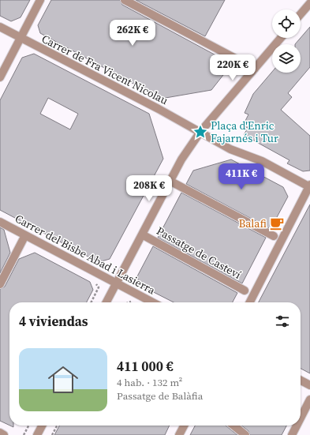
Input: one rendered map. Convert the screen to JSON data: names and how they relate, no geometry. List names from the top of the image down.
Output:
{
  "streets": {
    "street": ["Carrer de Fra Vicent Nicolau", "Passatge de Casteví", "Carrer del Bisbe Abad i Lasierra"]
  },
  "places": {
    "place": ["Plaça d'Enric Fajarnés i Tur"],
    "cafe": ["Balafi"]
  },
  "page": {
    "price": [
      "262K €",
      "220K €",
      "411K €",
      "208K €"
    ],
    "heading": "4 viviendas",
    "list": [
      {
        "name": "411 000 €",
        "note": "4 hab. · 132 m² · Passatge de Balàfia"
      }
    ]
  }
}
